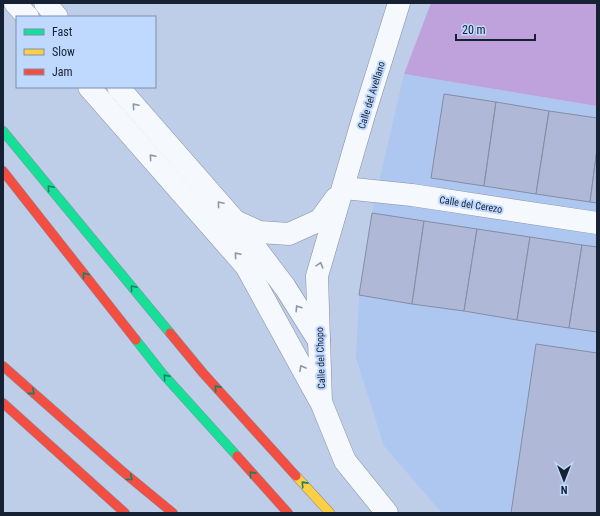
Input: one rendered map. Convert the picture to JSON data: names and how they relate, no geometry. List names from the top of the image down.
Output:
{
  "streets": {
    "street": ["Calle del Avellano", "Calle del Cerezo", "Calle del Chopo"]
  },
  "crossings": [
    ["Calle del Avellano", "Calle del Cerezo"],
    ["Calle del Avellano", "Calle del Chopo"],
    ["Calle del Cerezo", "Calle del Chopo"]
  ],
  "one_way": ["Calle del Chopo"],
  "legend": ["Fast", "Slow", "Jam"],
  "scale_bar": "20 m",
  "north": "bottom"
}
